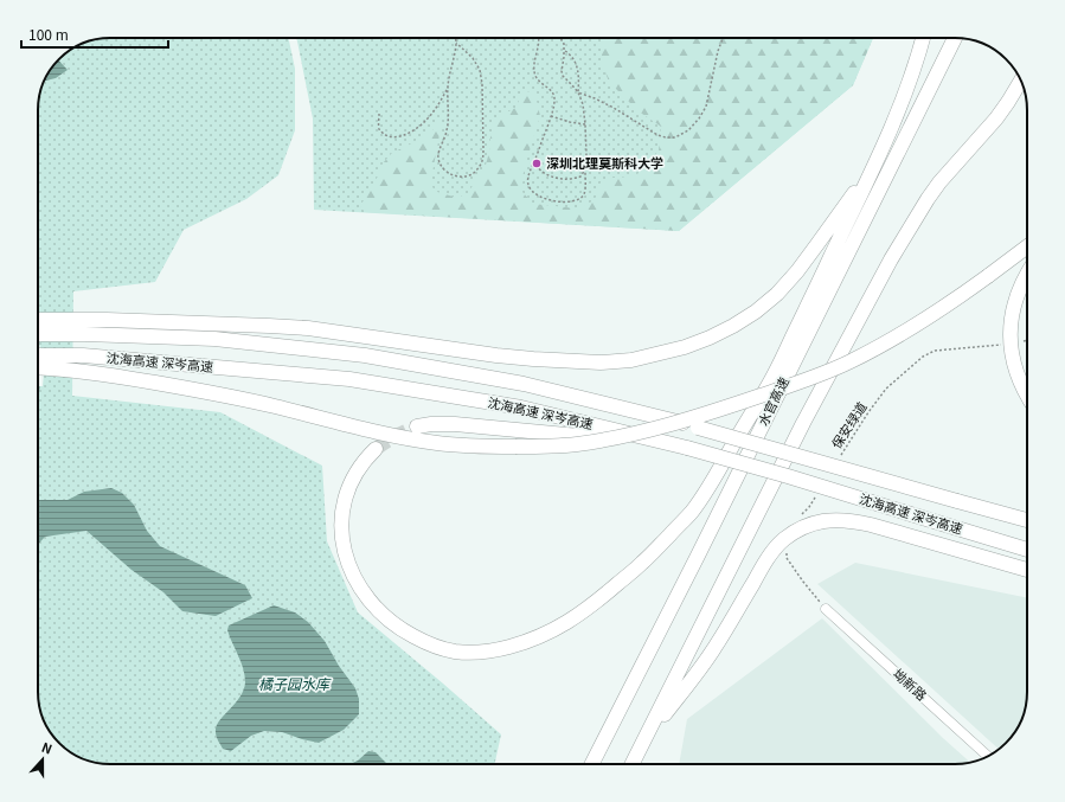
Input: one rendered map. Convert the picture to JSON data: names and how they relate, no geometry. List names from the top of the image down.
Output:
{
  "streets": {
    "highway": ["沈海高速 深岑高速", "水官高速"],
    "street": ["坳新路"],
    "path": ["保安绿道"]
  },
  "water": ["橘子园水库"],
  "places": ["深圳北理莫斯科大学"],
  "scale_bar": "100 m",
  "north": "top"
}
